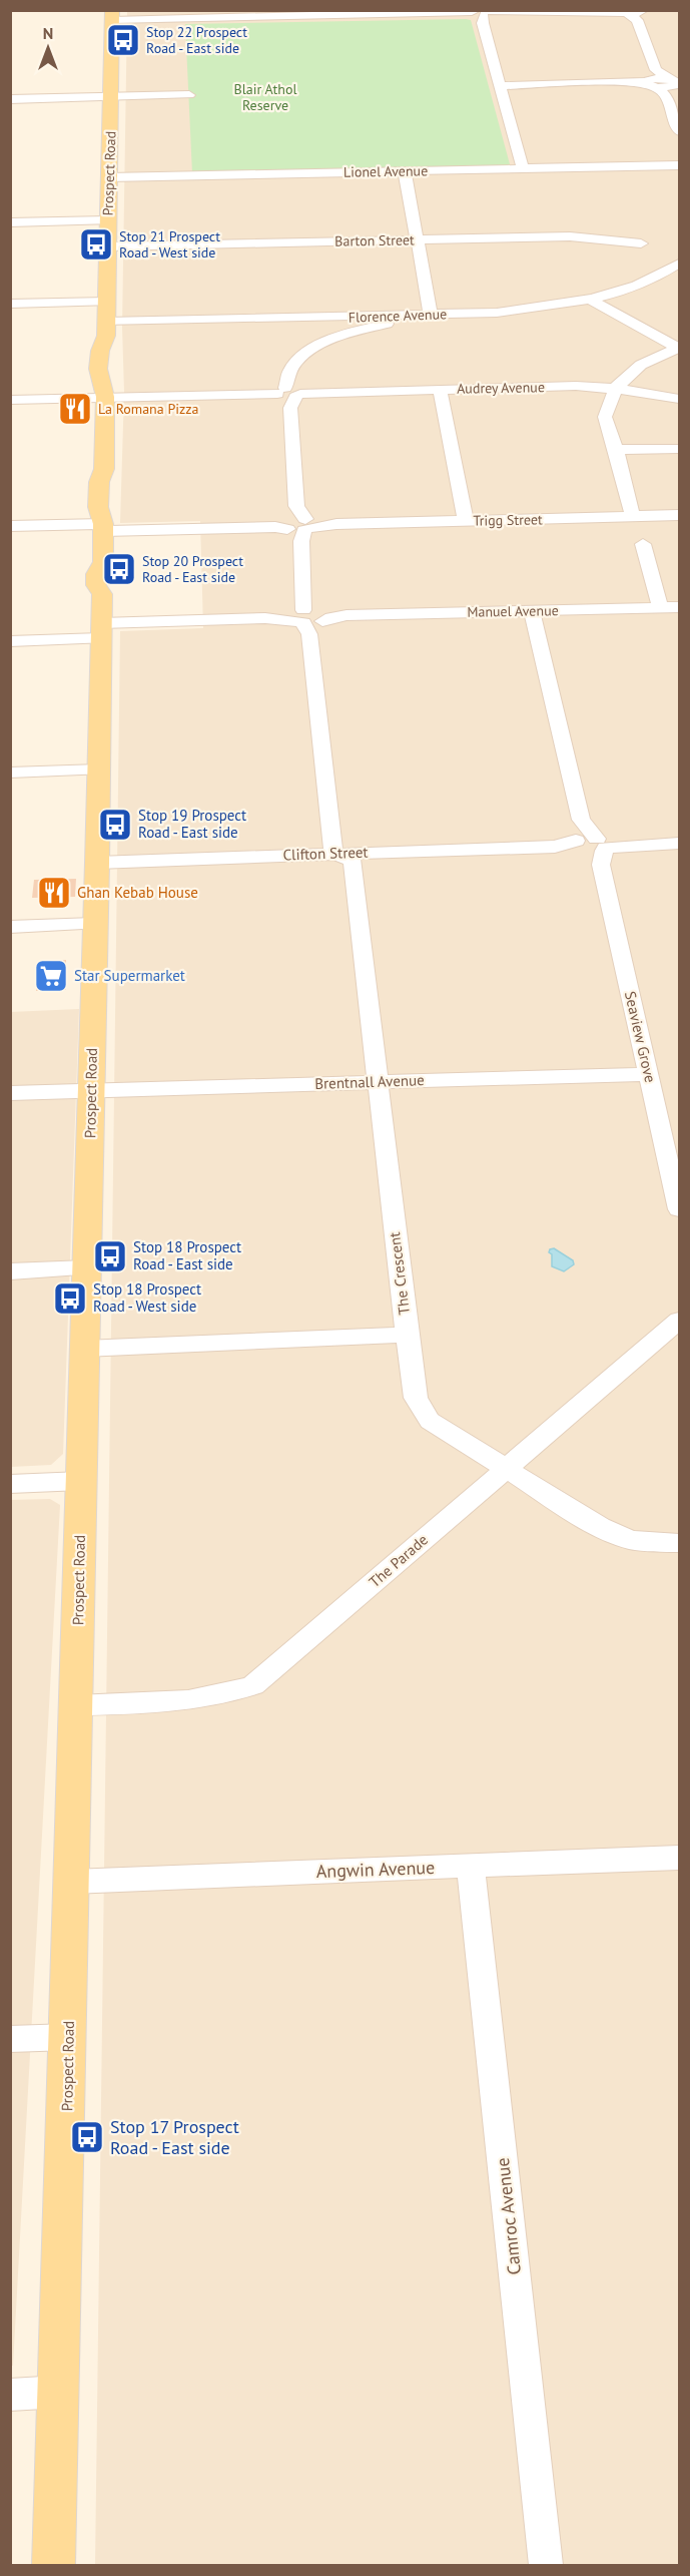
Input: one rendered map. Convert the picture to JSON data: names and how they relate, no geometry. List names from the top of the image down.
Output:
{
  "streets": {
    "main road": ["Prospect Road"],
    "street": [
      "Lionel Avenue",
      "Barton Street",
      "Florence Avenue",
      "Audrey Avenue",
      "Trigg Street",
      "Manuel Avenue",
      "Clifton Street",
      "Seaview Grove",
      "Brentnall Avenue",
      "The Crescent",
      "The Parade",
      "Angwin Avenue",
      "Camroc Avenue"
    ]
  },
  "crossings": [
    ["Lionel Avenue", "Prospect Road"],
    ["Prospect Road", "Barton Street"],
    ["Prospect Road", "Florence Avenue"],
    ["Prospect Road", "Audrey Avenue"],
    ["Prospect Road", "Trigg Street"],
    ["Prospect Road", "Manuel Avenue"],
    ["Prospect Road", "Clifton Street"],
    ["Prospect Road", "Brentnall Avenue"],
    ["Prospect Road", "The Parade"],
    ["Prospect Road", "Angwin Avenue"],
    ["Clifton Street", "Seaview Grove"],
    ["Clifton Street", "The Crescent"],
    ["Seaview Grove", "Brentnall Avenue"],
    ["Brentnall Avenue", "The Crescent"],
    ["The Crescent", "The Parade"],
    ["Angwin Avenue", "Camroc Avenue"]
  ],
  "parks": ["Blair Athol Reserve"],
  "places": {
    "bus stop": [
      "Stop 22 Prospect Road - East side",
      "Stop 21 Prospect Road - West side",
      "Stop 20 Prospect Road - East side",
      "Stop 19 Prospect Road - East side",
      "Stop 18 Prospect Road - East side",
      "Stop 18 Prospect Road - West side",
      "Stop 17 Prospect Road - East side"
    ],
    "restaurant": ["La Romana Pizza", "Ghan Kebab House"],
    "supermarket": ["Star Supermarket"]
  },
  "north": "top"
}
